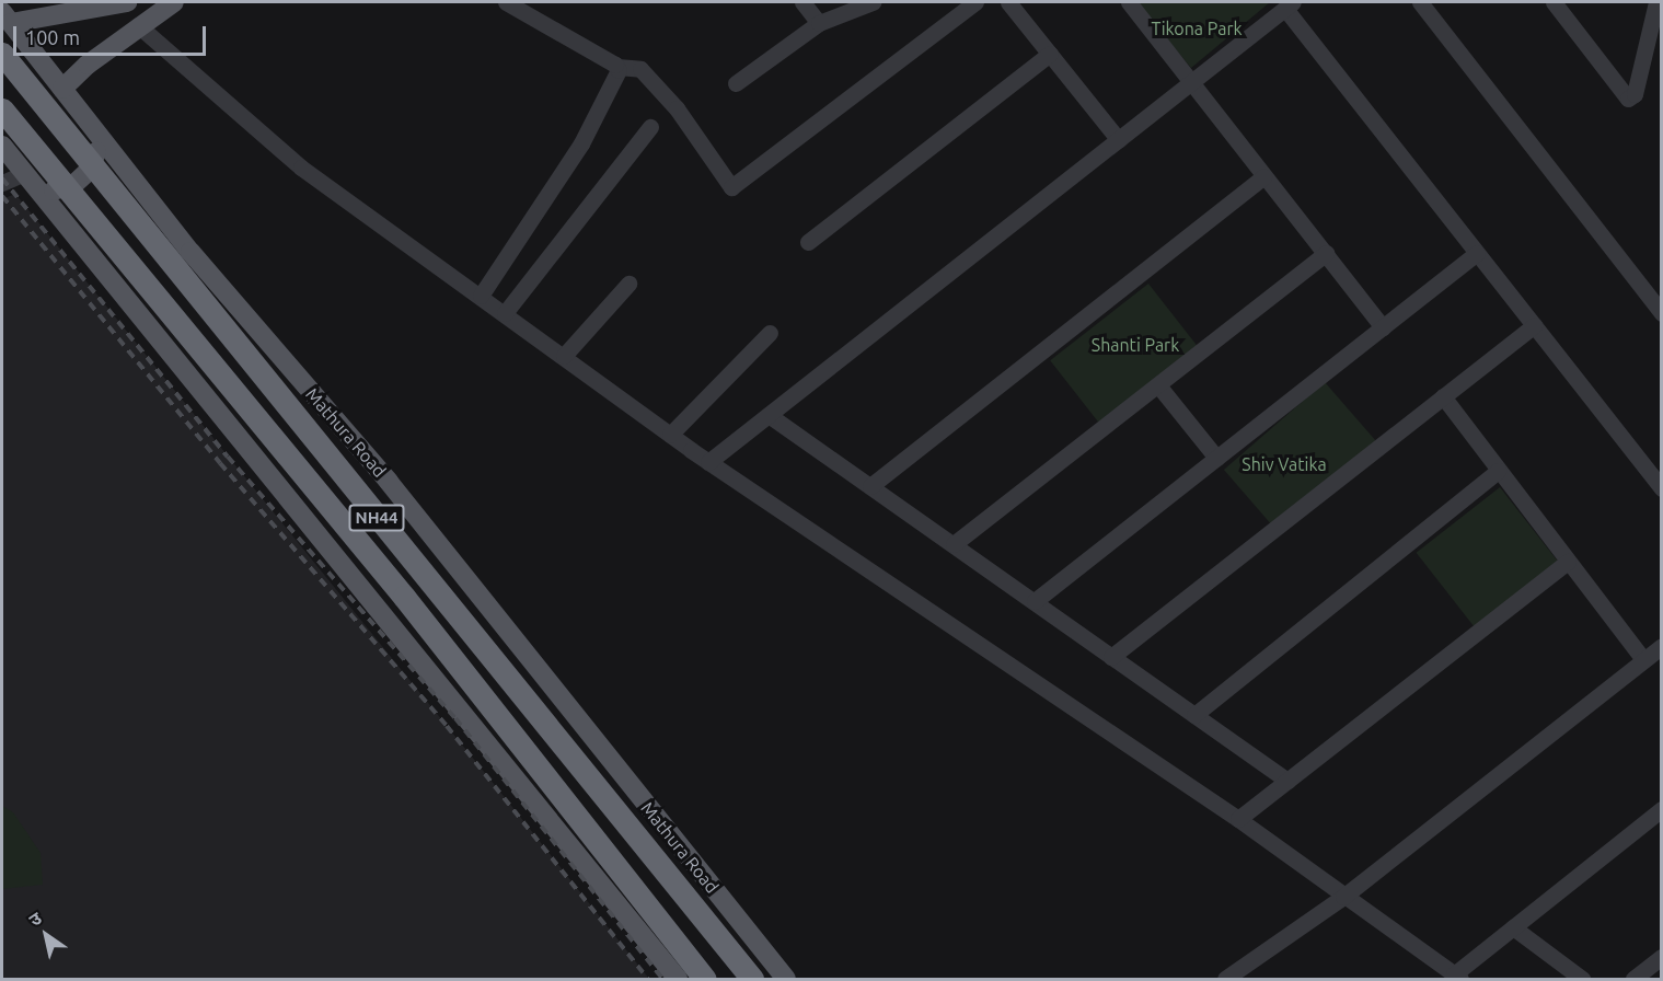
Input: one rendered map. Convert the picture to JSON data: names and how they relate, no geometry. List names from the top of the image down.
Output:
{
  "streets": {
    "highway": ["Mathura Road", "NH44"]
  },
  "parks": ["Tikona Park", "Shanti Park", "Shiv Vatika"],
  "scale_bar": "100 m",
  "north": "top left"
}
